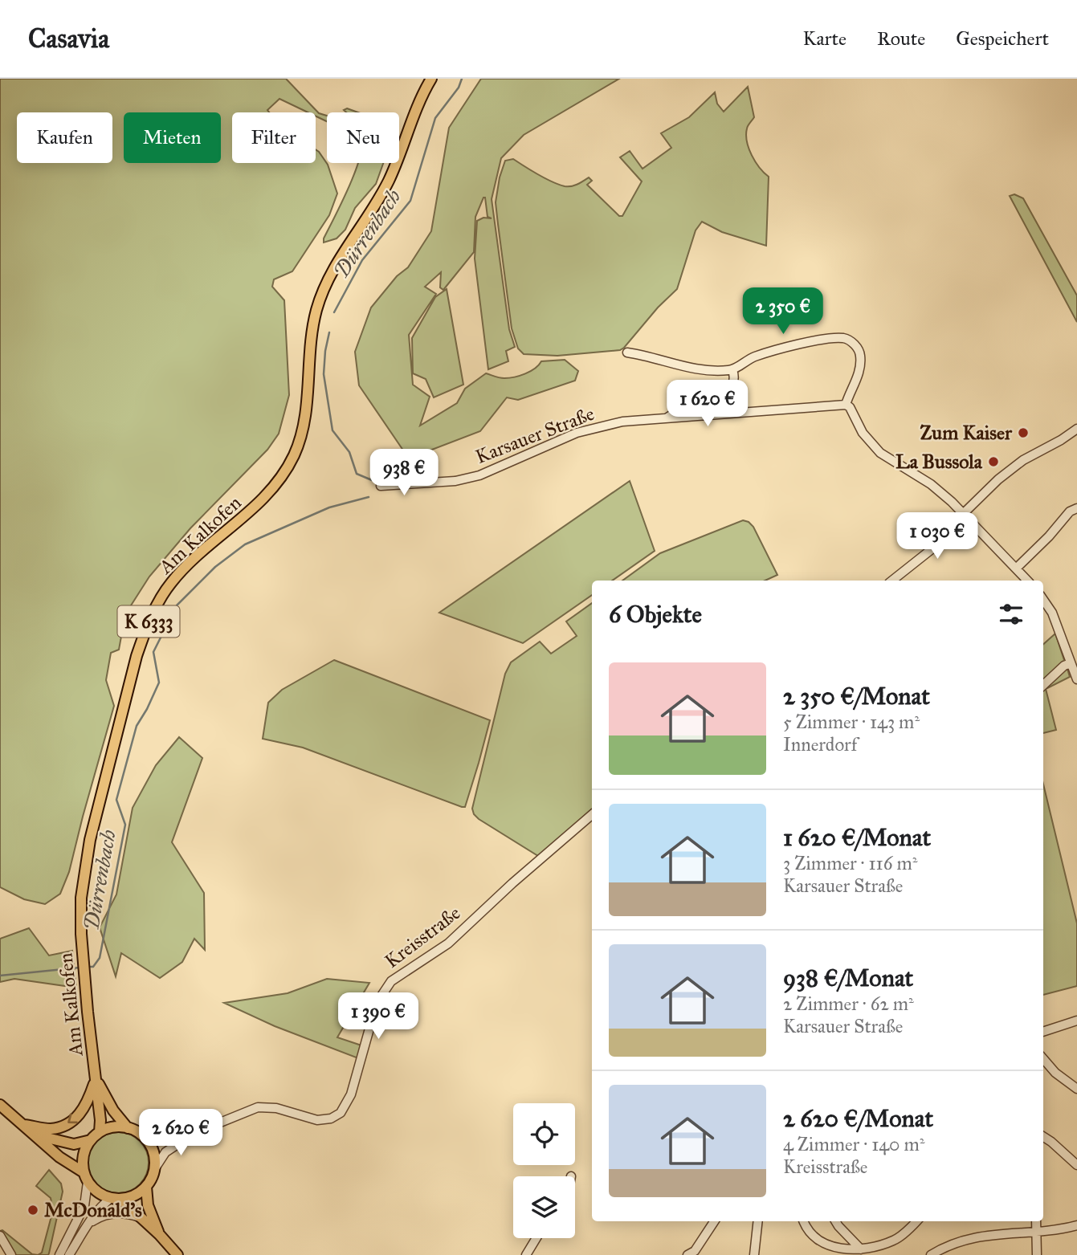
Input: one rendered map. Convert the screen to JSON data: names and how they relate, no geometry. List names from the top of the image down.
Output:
{
  "streets": {
    "main road": ["Am Kalkofen", "K 6333"],
    "street": ["Karsauer Straße", "Kreisstraße"]
  },
  "crossings": [
    ["Am Kalkofen", "Kreisstraße"]
  ],
  "water": ["Dürrenbach"],
  "places": ["Zum Kaiser", "La Bussola", "McDonald's"],
  "page": {
    "header": "Casavia",
    "nav": ["Karte", "Route", "Gespeichert"],
    "chip": [
      "Kaufen",
      "Mieten",
      "Filter",
      "Neu"
    ],
    "price": [
      "2 350 €",
      "1 620 €",
      "938 €",
      "1 030 €",
      "1 390 €",
      "2 620 €"
    ],
    "heading": "6 Objekte",
    "list": [
      {
        "name": "2 350 €/Monat",
        "note": "5 Zimmer · 143 m² · Innerdorf"
      },
      {
        "name": "1 620 €/Monat",
        "note": "3 Zimmer · 116 m² · Karsauer Straße"
      },
      {
        "name": "938 €/Monat",
        "note": "2 Zimmer · 62 m² · Karsauer Straße"
      },
      {
        "name": "2 620 €/Monat",
        "note": "4 Zimmer · 140 m² · Kreisstraße"
      }
    ]
  }
}
